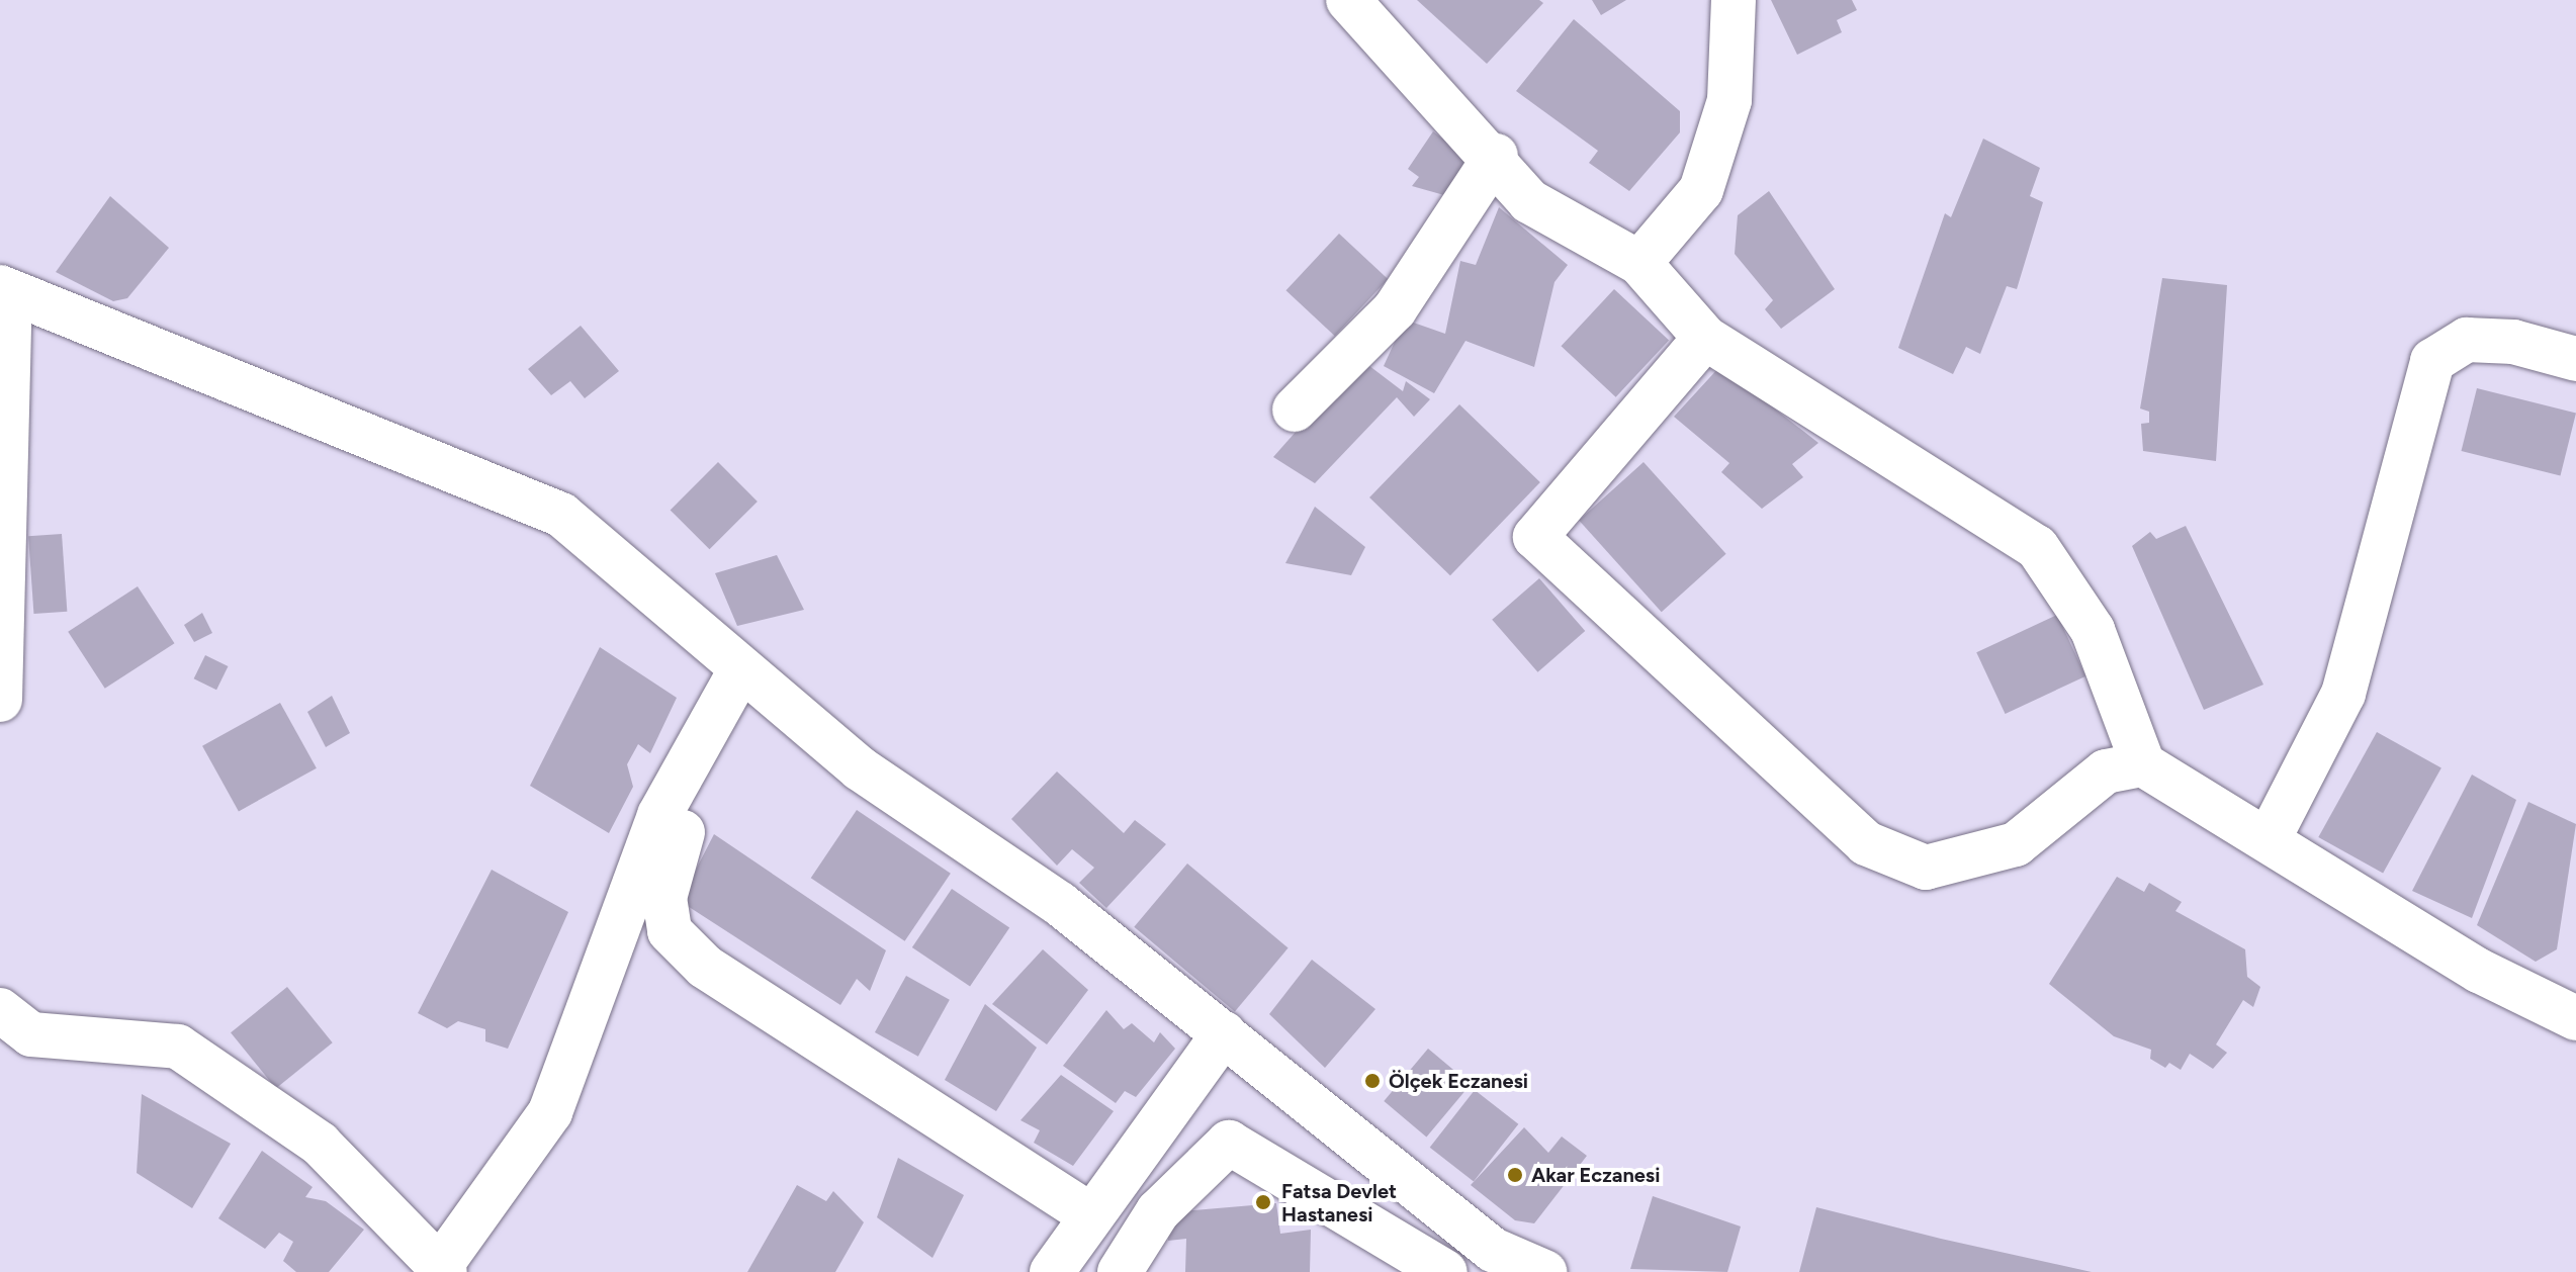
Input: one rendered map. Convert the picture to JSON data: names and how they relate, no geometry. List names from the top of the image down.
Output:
{
  "places": ["Ölçek Eczanesi", "Akar Eczanesi", "Fatsa Devlet Hastanesi"]
}
